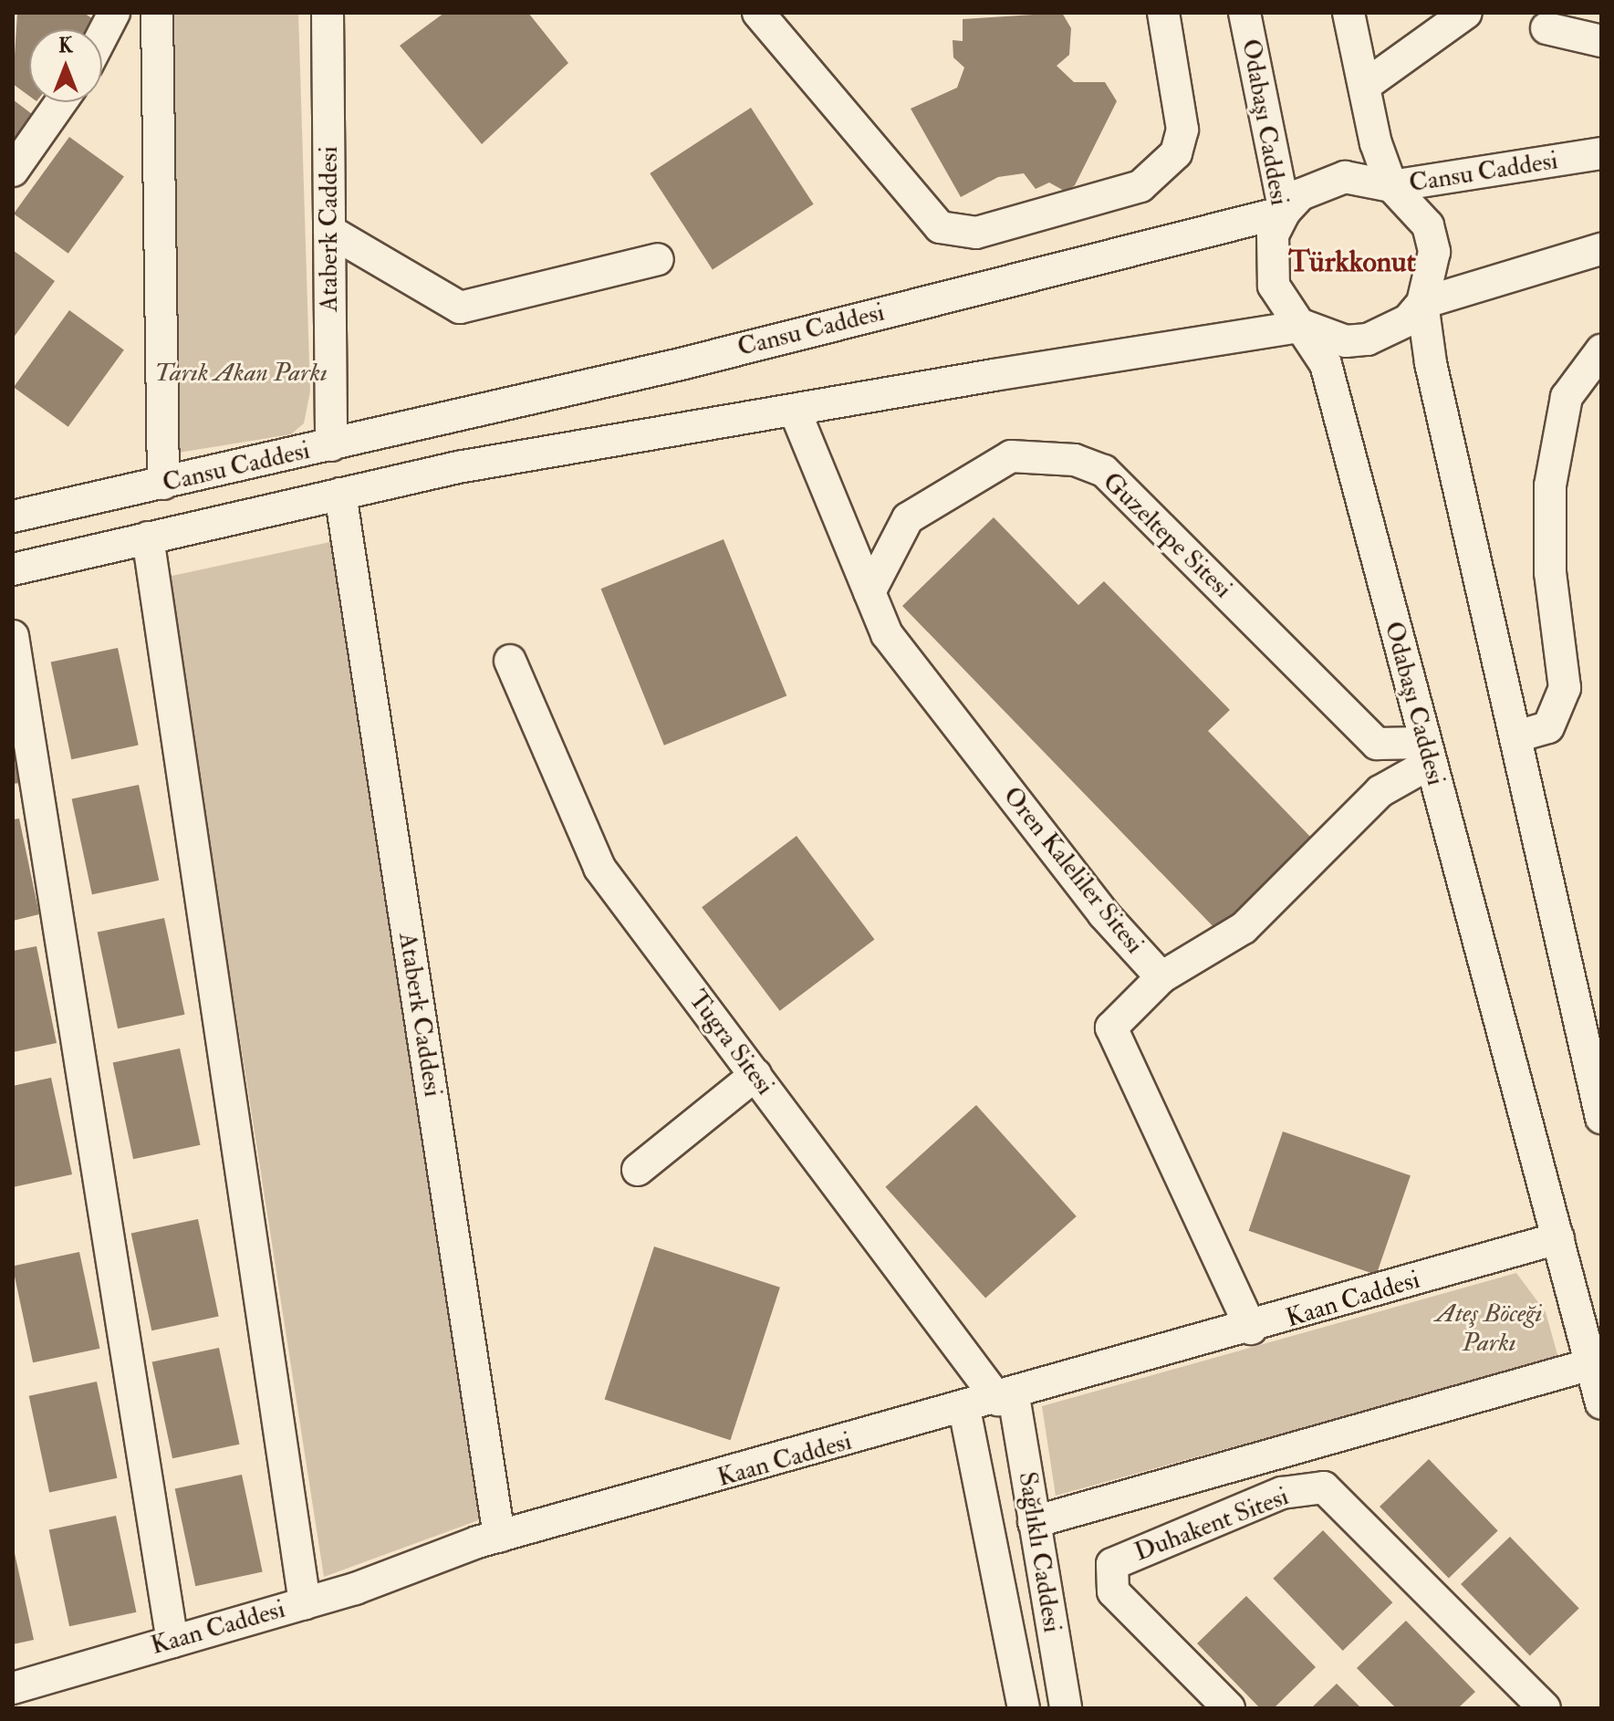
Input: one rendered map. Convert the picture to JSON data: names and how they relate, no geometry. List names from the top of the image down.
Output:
{
  "streets": {
    "street": [
      "Odabaşı Caddesi",
      "Cansu Caddesi",
      "Ataberk Caddesi",
      "Guzeltepe Sitesi",
      "Oren Kaleliler Sitesi",
      "Tugra Sitesi",
      "Kaan Caddesi",
      "Duhakent Sitesi",
      "Sağlıklı Caddesi"
    ]
  },
  "crossings": [
    ["Odabaşı Caddesi", "Cansu Caddesi"],
    ["Odabaşı Caddesi", "Guzeltepe Sitesi"],
    ["Odabaşı Caddesi", "Kaan Caddesi"],
    ["Cansu Caddesi", "Ataberk Caddesi"],
    ["Cansu Caddesi", "Oren Kaleliler Sitesi"],
    ["Ataberk Caddesi", "Kaan Caddesi"],
    ["Guzeltepe Sitesi", "Oren Kaleliler Sitesi"],
    ["Oren Kaleliler Sitesi", "Kaan Caddesi"],
    ["Tugra Sitesi", "Kaan Caddesi"],
    ["Tugra Sitesi", "Sağlıklı Caddesi"],
    ["Kaan Caddesi", "Sağlıklı Caddesi"]
  ],
  "districts": ["Türkkonut"],
  "parks": ["Tarık Akan Parkı", "Ateş Böceği Parkı"],
  "north": "top"
}
